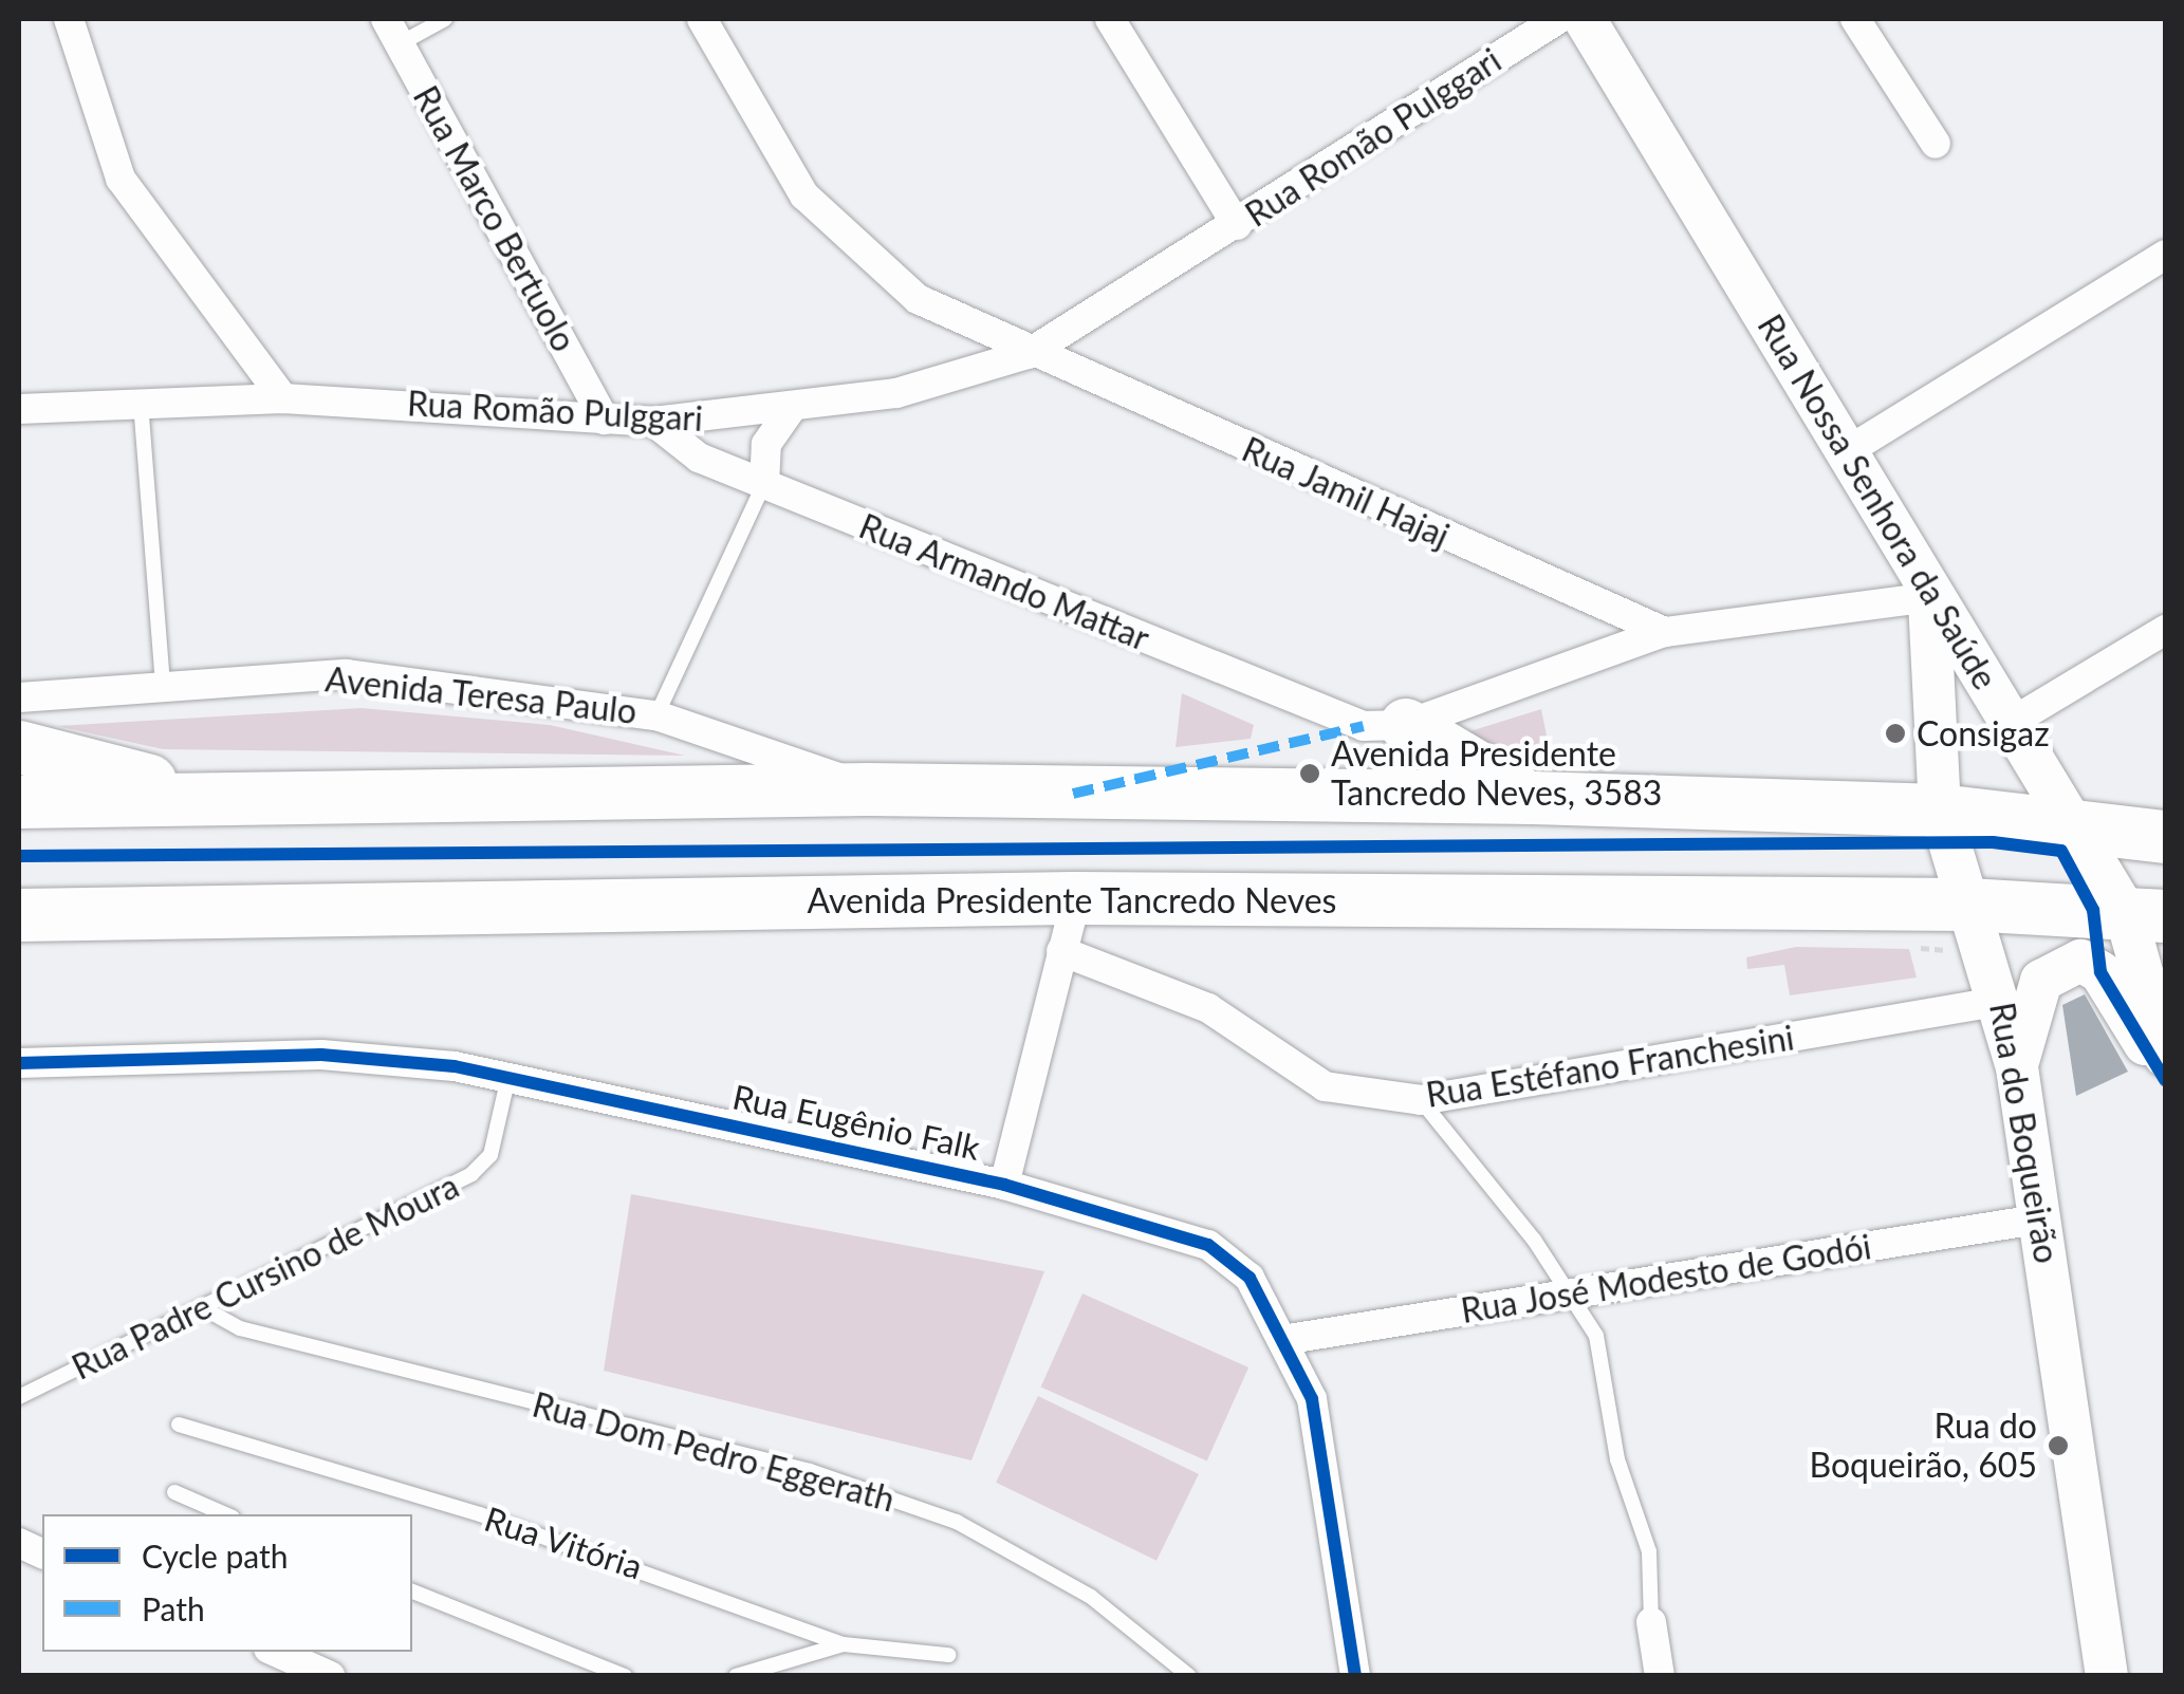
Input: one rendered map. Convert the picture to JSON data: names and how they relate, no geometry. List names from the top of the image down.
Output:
{
  "streets": {
    "highway": ["Avenida Presidente Tancredo Neves"],
    "main road": ["Rua Nossa Senhora da Saúde", "Rua do Boqueirão"],
    "street": [
      "Rua Romão Pulggari",
      "Rua Marco Bertuolo",
      "Rua Jamil Hajaj",
      "Rua Armando Mattar",
      "Avenida Teresa Paulo",
      "Rua Estéfano Franchesini",
      "Rua Eugênio Falk",
      "Rua José Modesto de Godói"
    ],
    "lane": ["Rua Padre Cursino de Moura", "Rua Dom Pedro Eggerath", "Rua Vitória"]
  },
  "crossings": [
    ["Rua Romão Pulggari", "Rua Marco Bertuolo"],
    ["Rua Romão Pulggari", "Rua Jamil Hajaj"],
    ["Rua Romão Pulggari", "Rua Armando Mattar"],
    ["Rua Nossa Senhora da Saúde", "Avenida Presidente Tancredo Neves"],
    ["Rua Nossa Senhora da Saúde", "Rua do Boqueirão"],
    ["Avenida Presidente Tancredo Neves", "Rua do Boqueirão"],
    ["Rua Estéfano Franchesini", "Rua do Boqueirão"],
    ["Rua Eugênio Falk", "Rua Padre Cursino de Moura"],
    ["Rua Eugênio Falk", "Rua José Modesto de Godói"],
    ["Rua do Boqueirão", "Rua José Modesto de Godói"],
    ["Rua Padre Cursino de Moura", "Rua Dom Pedro Eggerath"]
  ],
  "places": ["Consigaz", "Avenida Presidente Tancredo Neves, 3583", "Rua do Boqueirão, 605"],
  "legend": ["Cycle path", "Path"]
}
